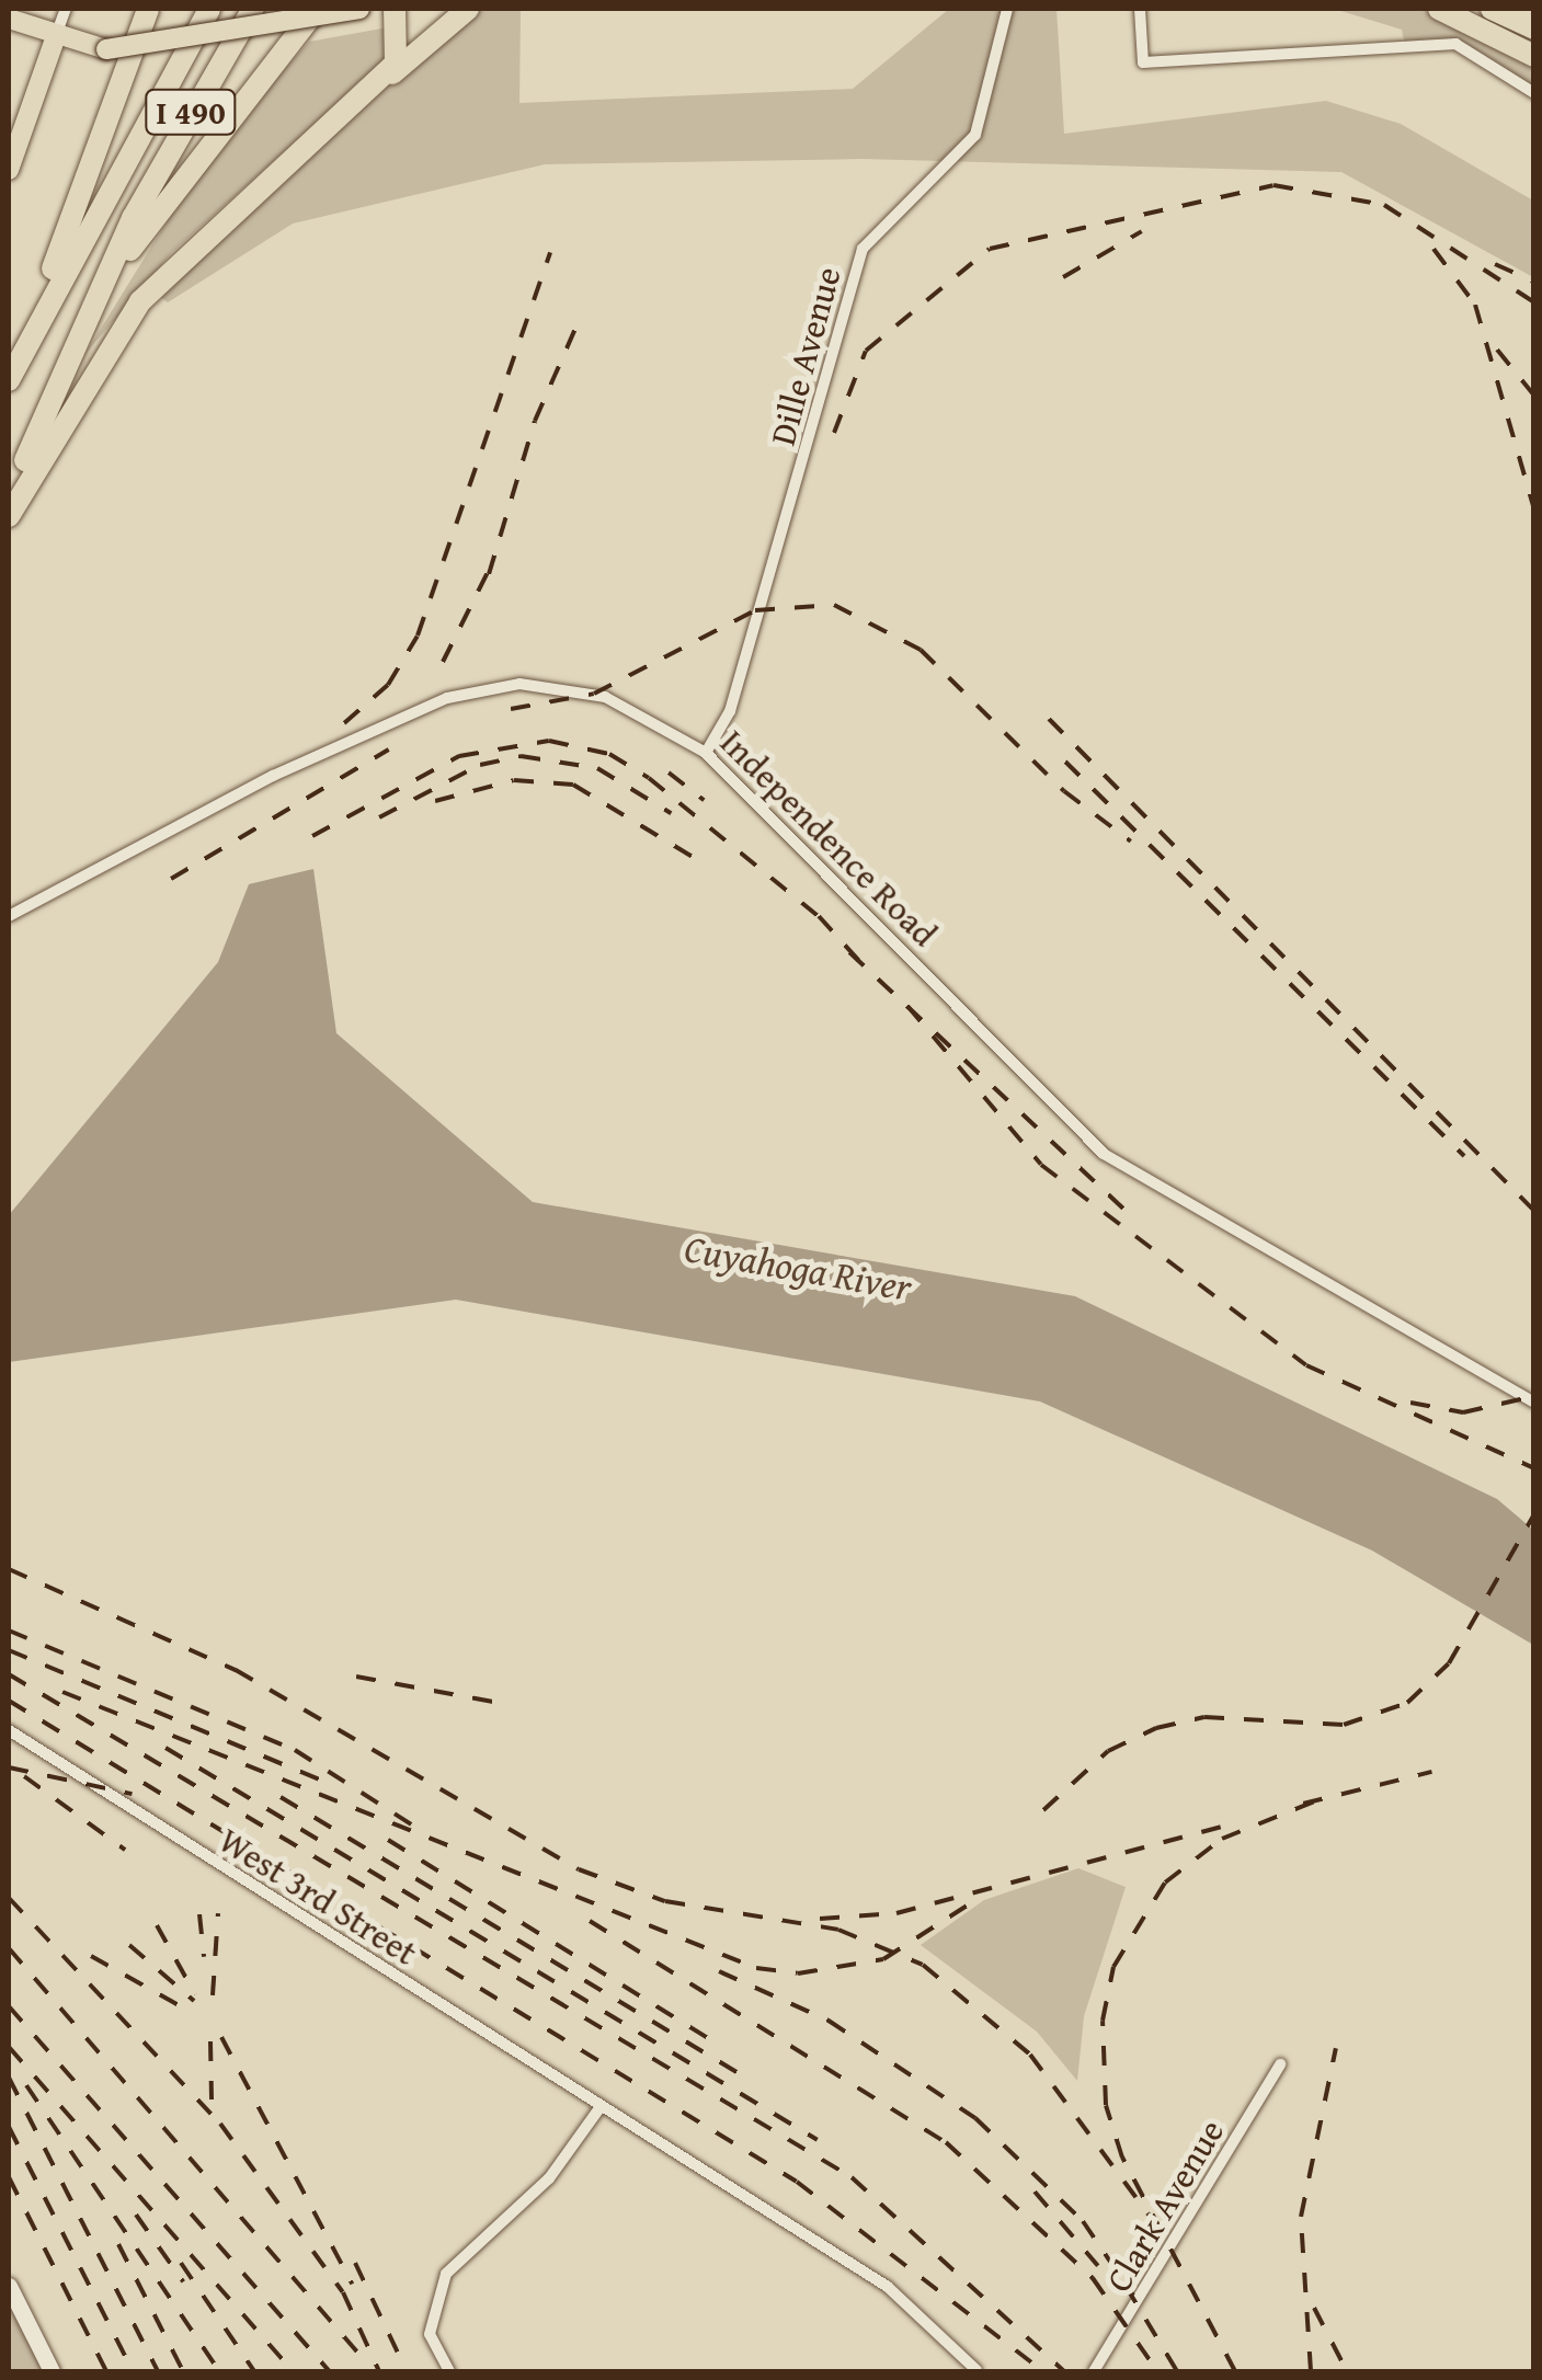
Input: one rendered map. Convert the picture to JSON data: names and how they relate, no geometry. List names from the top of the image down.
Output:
{
  "streets": {
    "highway": ["I 490"],
    "street": [
      "Dille Avenue",
      "Independence Road",
      "West 3rd Street",
      "Clark Avenue"
    ]
  },
  "crossings": [
    ["Dille Avenue", "Independence Road"]
  ],
  "water": ["Cuyahoga River"]
}
